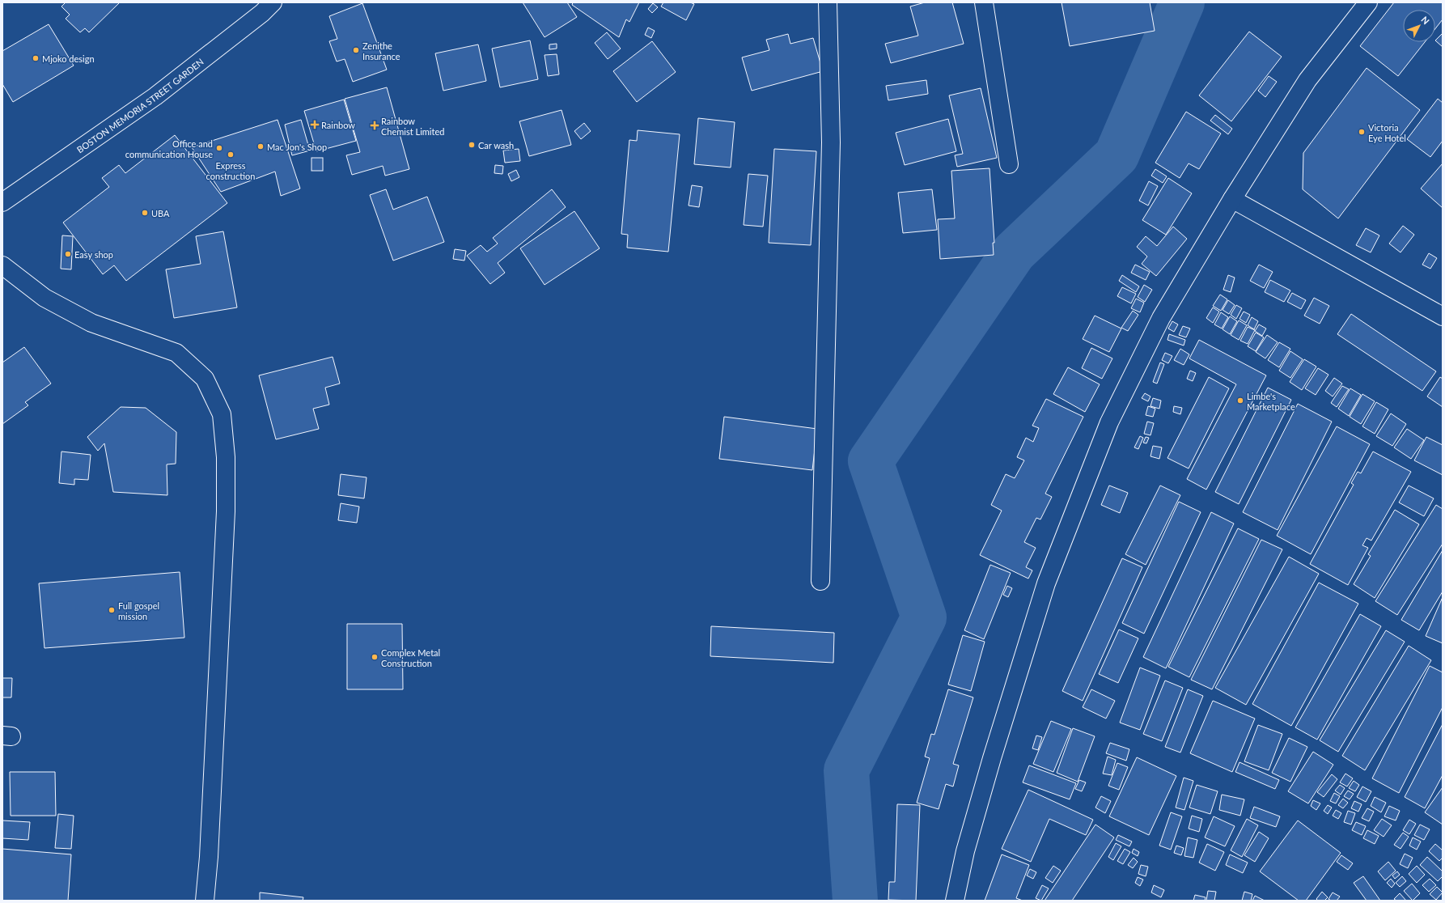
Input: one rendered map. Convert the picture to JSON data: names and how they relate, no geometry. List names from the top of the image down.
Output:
{
  "streets": {
    "main road": ["BOSTON MEMORIA STREET GARDEN"]
  },
  "places": {
    "other": [
      "Zenithe Insurance",
      "Mjoko design",
      "Victoria Eye Hotel",
      "Car wash",
      "Mac Jon's Shop",
      "Office and communication House",
      "Express construction",
      "UBA",
      "Easy shop",
      "Limbe's Marketplace",
      "Full gospel mission",
      "Complex Metal Construction"
    ],
    "health": ["Rainbow", "Rainbow Chemist Limited"]
  },
  "north": "top right"
}
